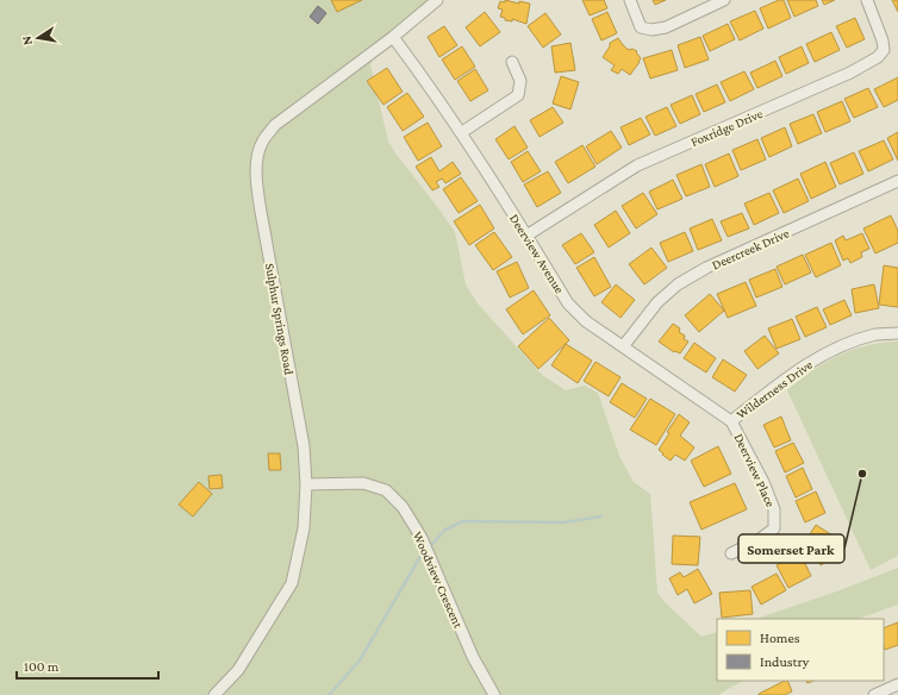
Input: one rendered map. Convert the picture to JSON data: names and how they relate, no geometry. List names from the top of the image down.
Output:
{
  "streets": {
    "street": [
      "Foxridge Drive",
      "Deercreek Drive",
      "Deerview Avenue",
      "Sulphur Springs Road",
      "Wilderness Drive",
      "Deerview Place",
      "Woodview Crescent"
    ]
  },
  "crossings": [
    ["Foxridge Drive", "Deerview Avenue"],
    ["Deercreek Drive", "Deerview Avenue"],
    ["Deerview Avenue", "Sulphur Springs Road"],
    ["Deerview Avenue", "Wilderness Drive"],
    ["Deerview Avenue", "Deerview Place"],
    ["Sulphur Springs Road", "Woodview Crescent"],
    ["Wilderness Drive", "Deerview Place"]
  ],
  "places": ["Somerset Park"],
  "legend": ["Homes", "Industry"],
  "scale_bar": "100 m",
  "north": "left"
}
